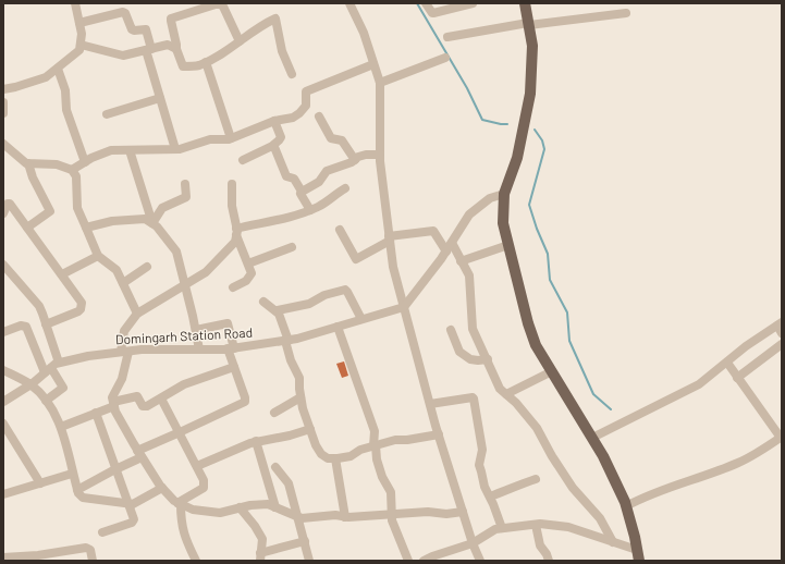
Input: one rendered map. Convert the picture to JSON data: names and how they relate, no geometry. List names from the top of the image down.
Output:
{
  "streets": {
    "street": ["Domingarh Station Road"]
  }
}
